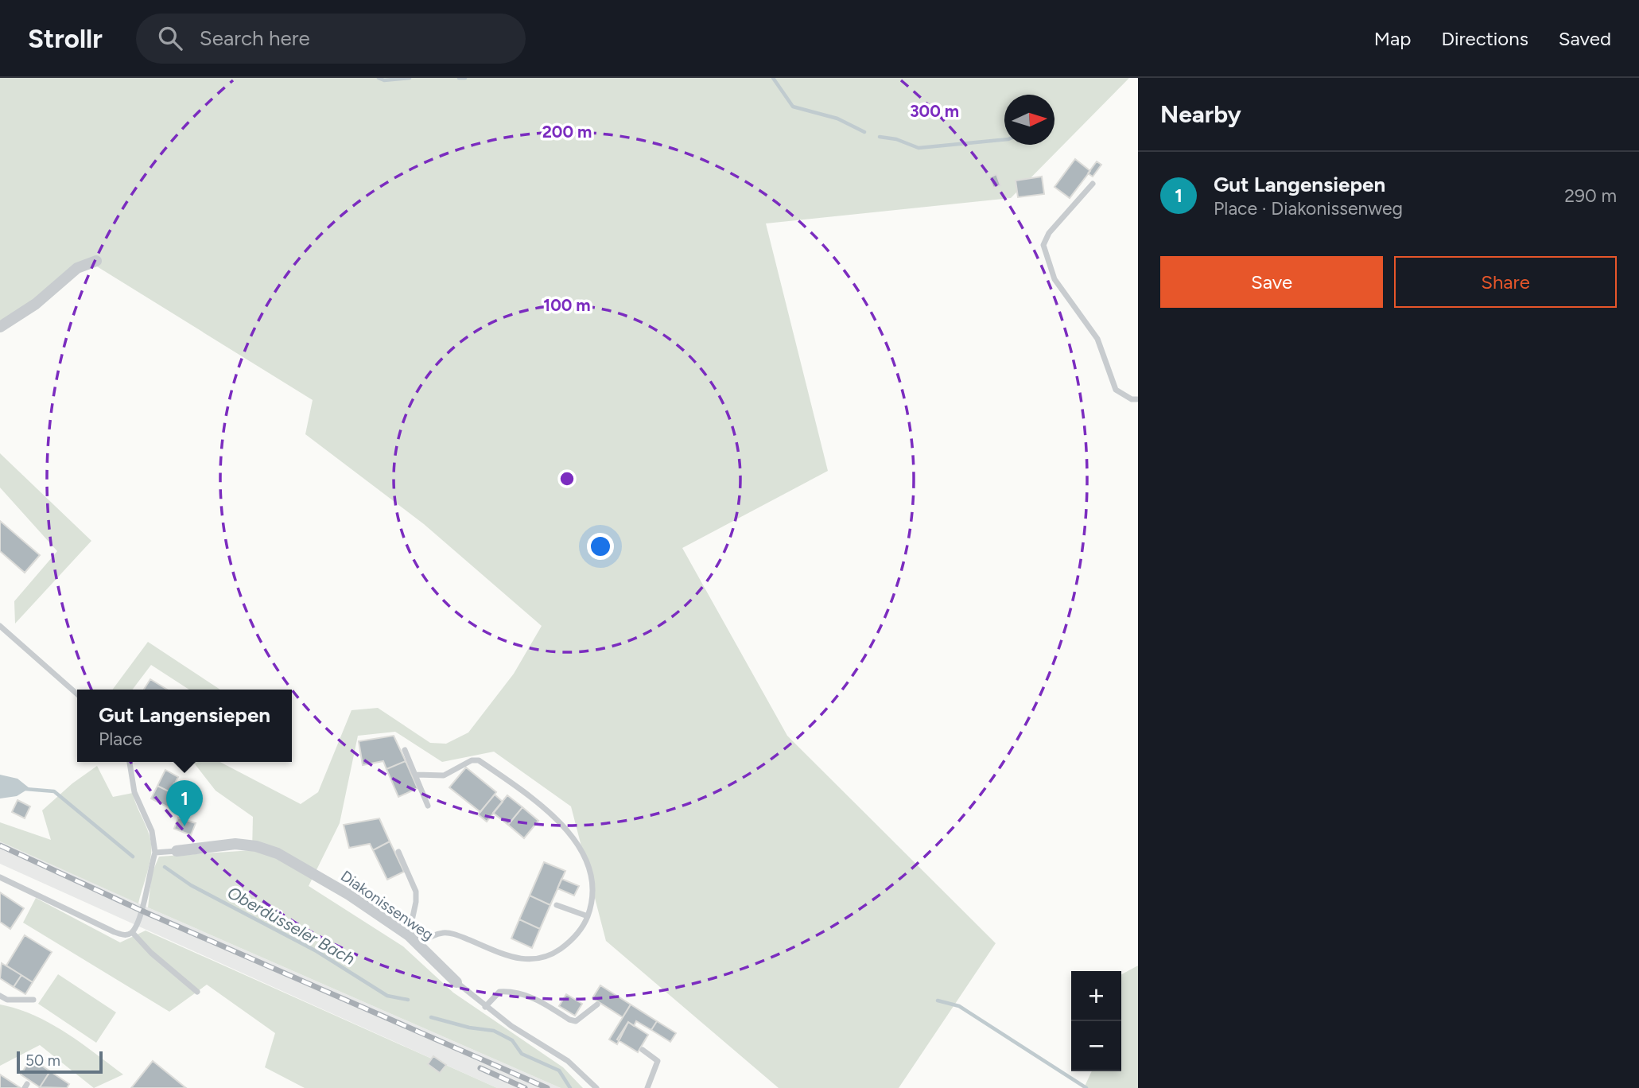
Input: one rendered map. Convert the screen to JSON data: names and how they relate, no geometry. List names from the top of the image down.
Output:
{
  "streets": {
    "street": ["Diakonissenweg"]
  },
  "water": ["Oberdüsseler Bach"],
  "scale_bar": "50 m",
  "north": "right",
  "page": {
    "header": "Strollr",
    "search": "Search here",
    "nav": ["Map", "Directions", "Saved"],
    "heading": "Nearby",
    "list": [
      {
        "mark": "1",
        "name": "Gut Langensiepen",
        "note": "Place · Diakonissenweg",
        "value": "290 m"
      }
    ],
    "buttons": ["Save", "Share"],
    "popup": ["Gut Langensiepen", "Place"],
    "pins": "1",
    "map_buttons": ["+", "−"],
    "scale": "50 m"
  },
  "rings": ["300 m", "200 m", "100 m"]
}
